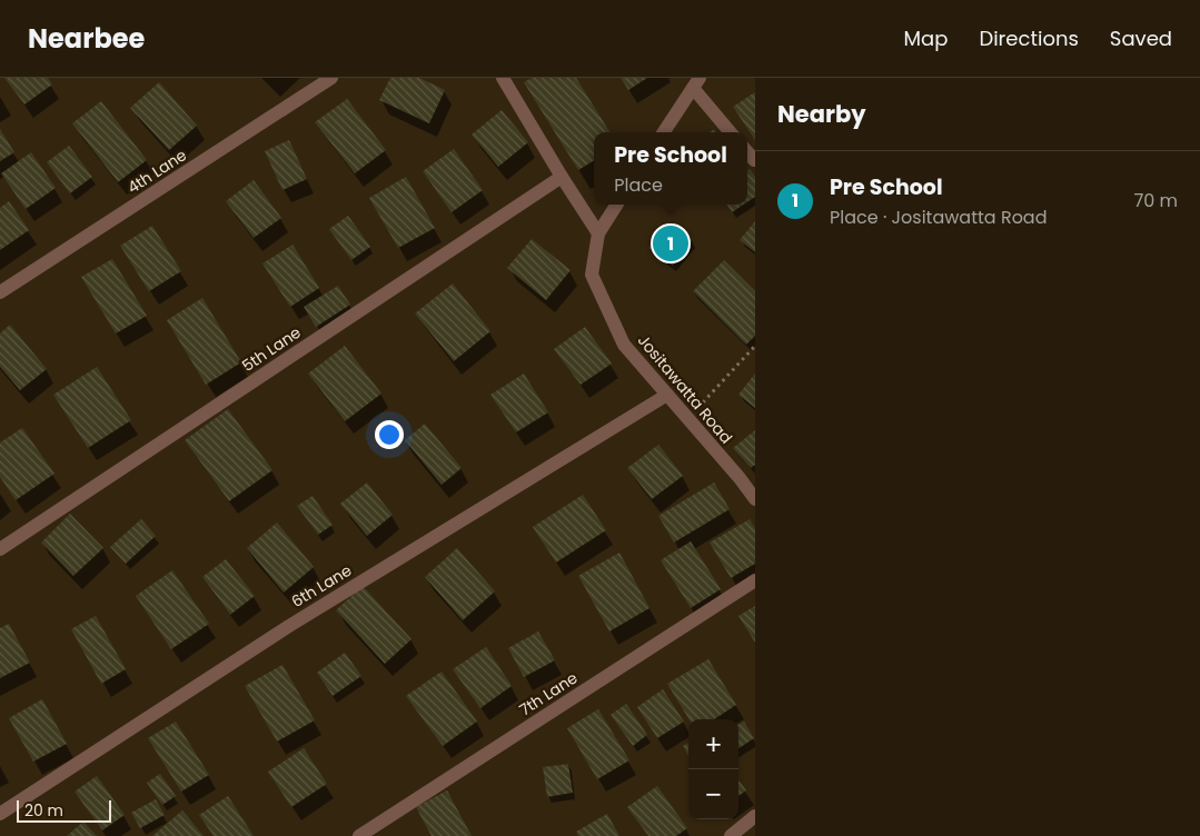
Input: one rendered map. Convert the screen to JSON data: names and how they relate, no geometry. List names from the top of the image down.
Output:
{
  "streets": {
    "street": [
      "4th Lane",
      "5th Lane",
      "Jositawatta Road",
      "6th Lane",
      "7th Lane"
    ]
  },
  "crossings": [
    ["Jositawatta Road", "6th Lane"]
  ],
  "scale_bar": "20 m",
  "page": {
    "header": "Nearbee",
    "nav": ["Map", "Directions", "Saved"],
    "heading": "Nearby",
    "popup": ["Pre School", "Place"],
    "list": [
      {
        "mark": "1",
        "name": "Pre School",
        "note": "Place · Jositawatta Road",
        "value": "70 m"
      }
    ],
    "pins": "1",
    "map_buttons": ["+", "−"],
    "scale": "20 m"
  }
}
